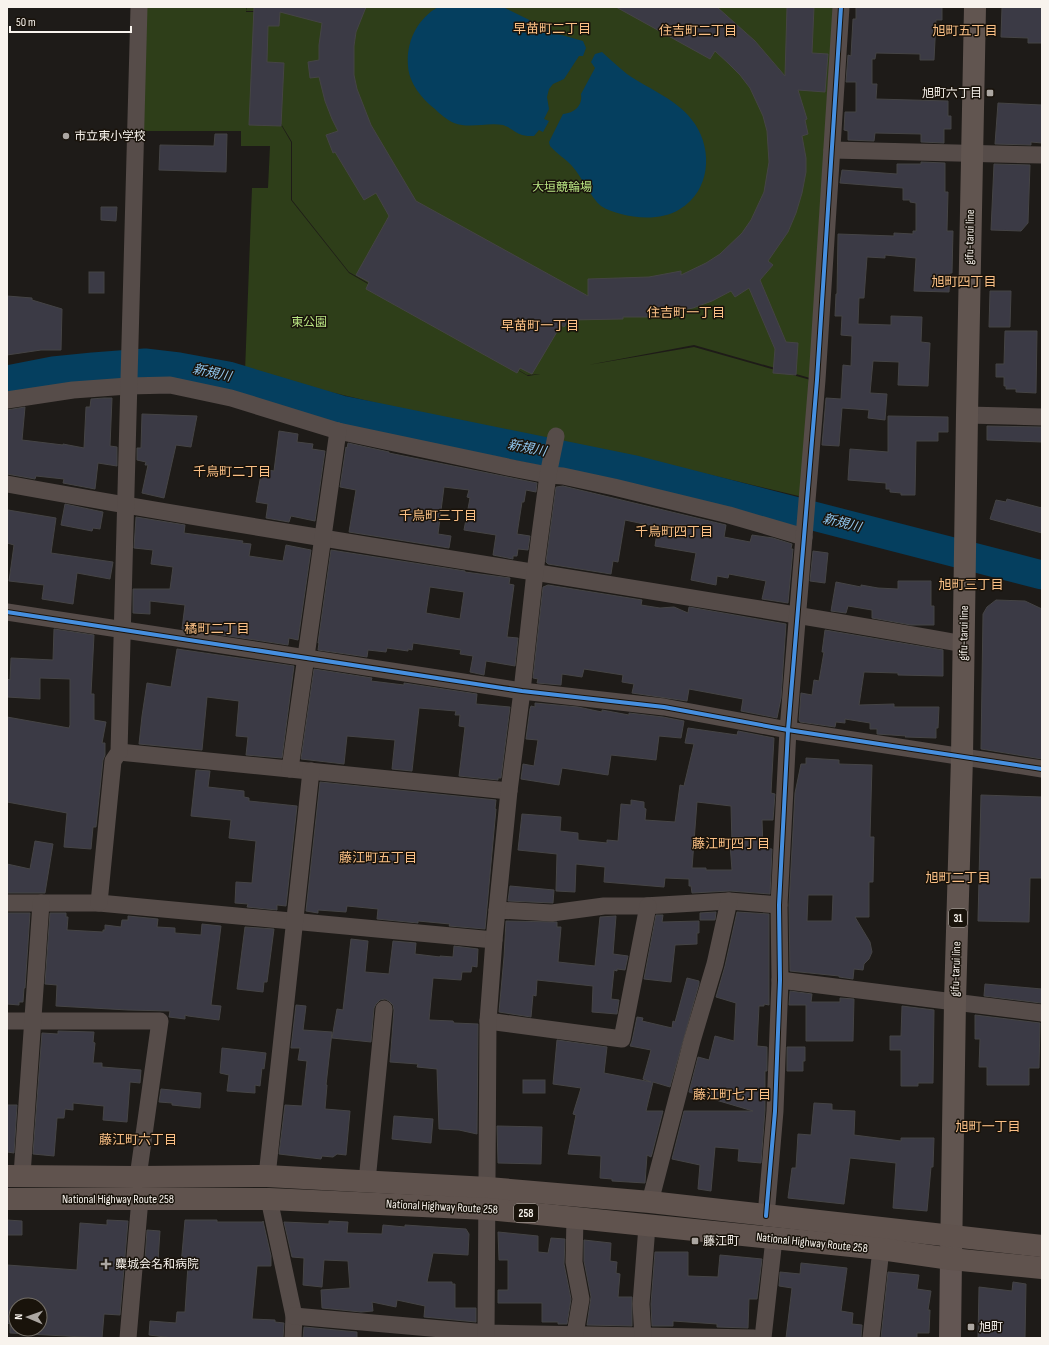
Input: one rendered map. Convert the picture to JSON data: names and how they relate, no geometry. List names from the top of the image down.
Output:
{
  "streets": {
    "highway": ["National Highway Route 258", "258"],
    "main road": ["gifu-tarui line", "31"]
  },
  "crossings": [
    ["gifu-tarui line", "National Highway Route 258"]
  ],
  "districts": [
    "早苗町二丁目",
    "住吉町二丁目",
    "旭町五丁目",
    "旭町四丁目",
    "住吉町一丁目",
    "早苗町一丁目",
    "千鳥町二丁目",
    "千鳥町三丁目",
    "千鳥町四丁目",
    "旭町三丁目",
    "橘町二丁目",
    "藤江町四丁目",
    "藤江町五丁目",
    "旭町二丁目",
    "藤江町七丁目",
    "旭町一丁目",
    "藤江町六丁目"
  ],
  "water": ["新規川"],
  "parks": ["大垣競輪場", "東公園"],
  "places": {
    "transit": ["旭町六丁目", "藤江町", "旭町"],
    "other": ["市立東小学校"],
    "health": ["麋城会名和病院"]
  },
  "scale_bar": "50 m",
  "north": "left"
}
